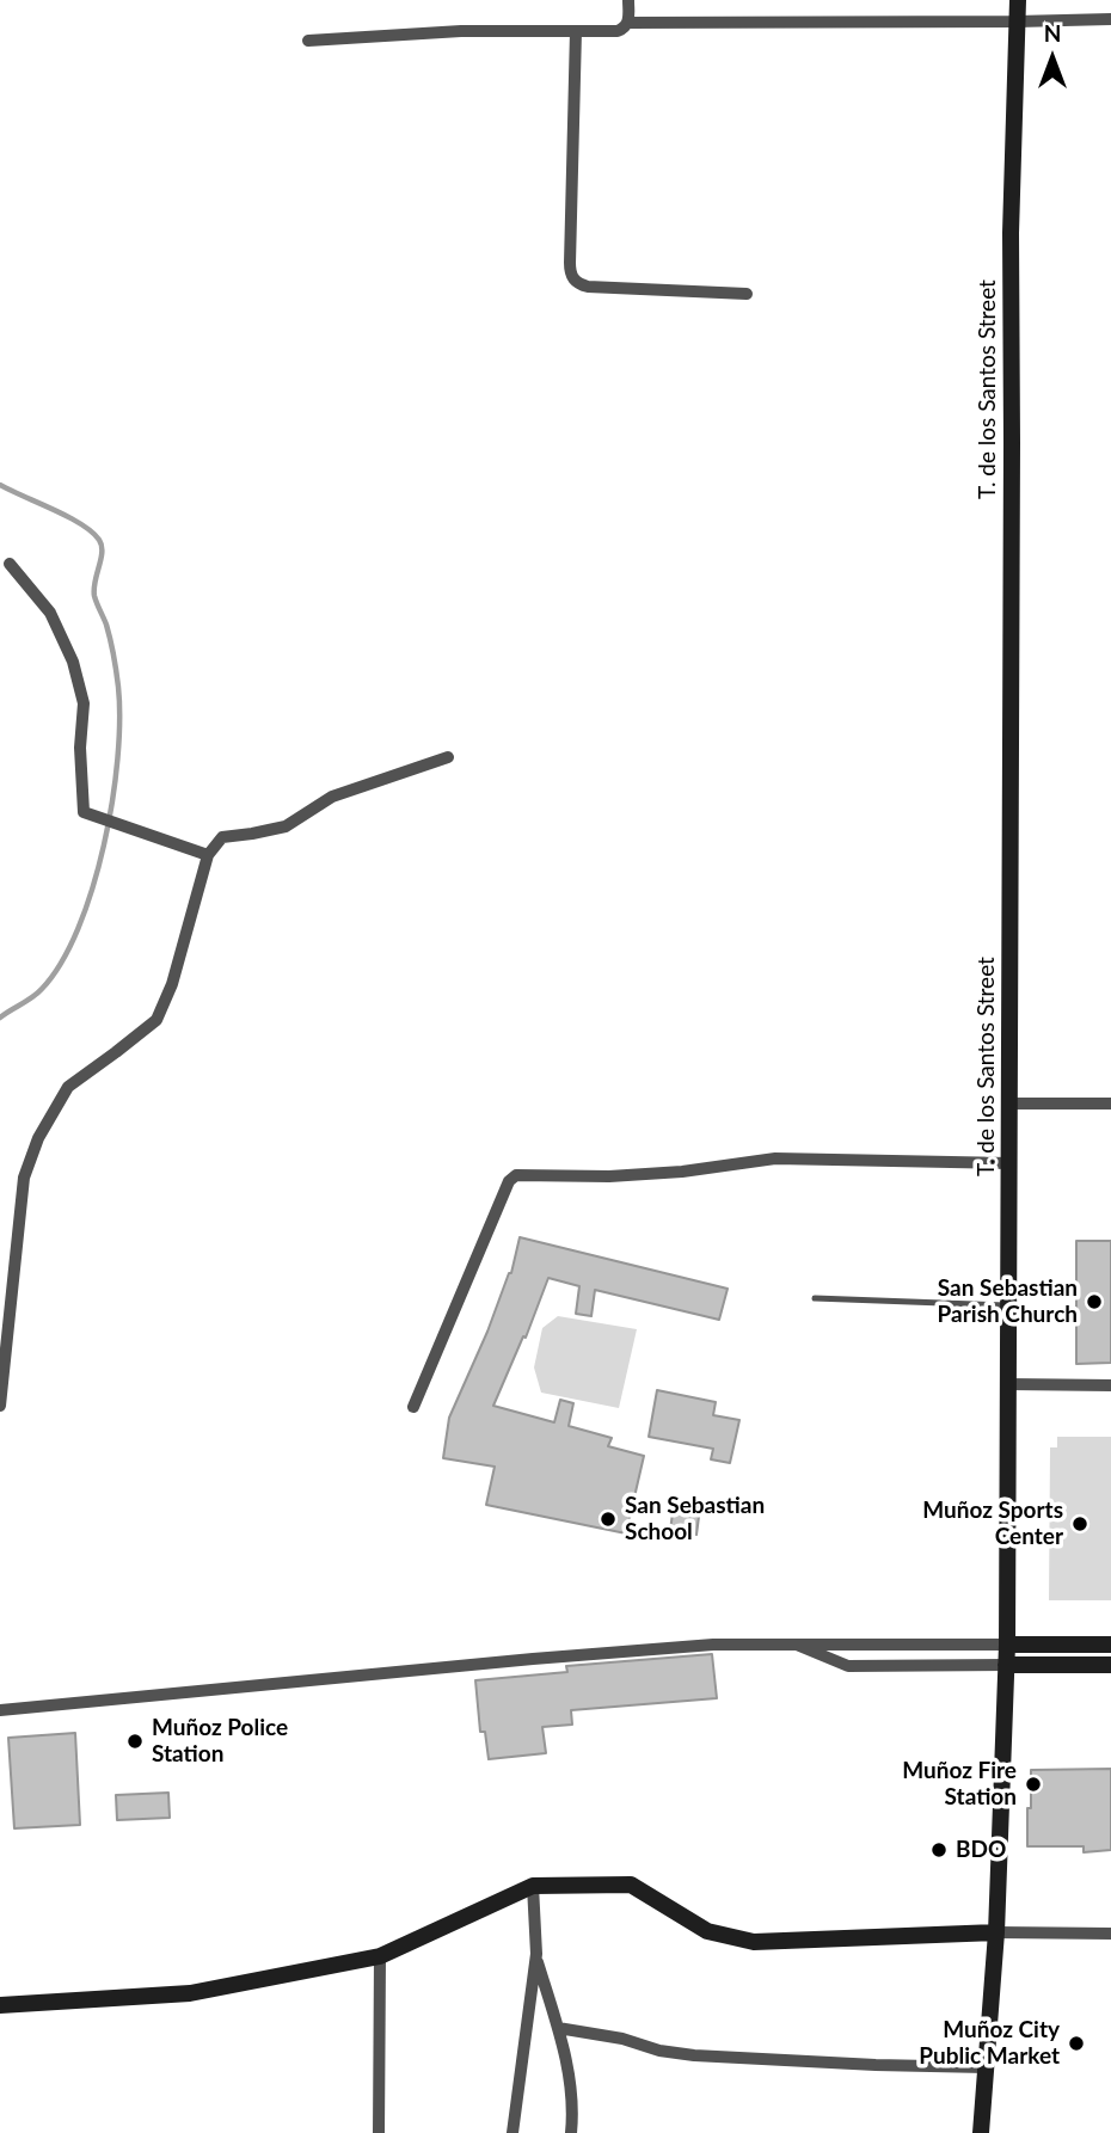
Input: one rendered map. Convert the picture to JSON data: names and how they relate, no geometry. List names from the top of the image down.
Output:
{
  "streets": {
    "main road": ["T. de los Santos Street"]
  },
  "places": [
    "San Sebastian Parish Church",
    "San Sebastian School",
    "Muñoz Sports Center",
    "Muñoz Police Station",
    "Muñoz Fire Station",
    "BDO",
    "Muñoz City Public Market"
  ],
  "north": "top"
}
